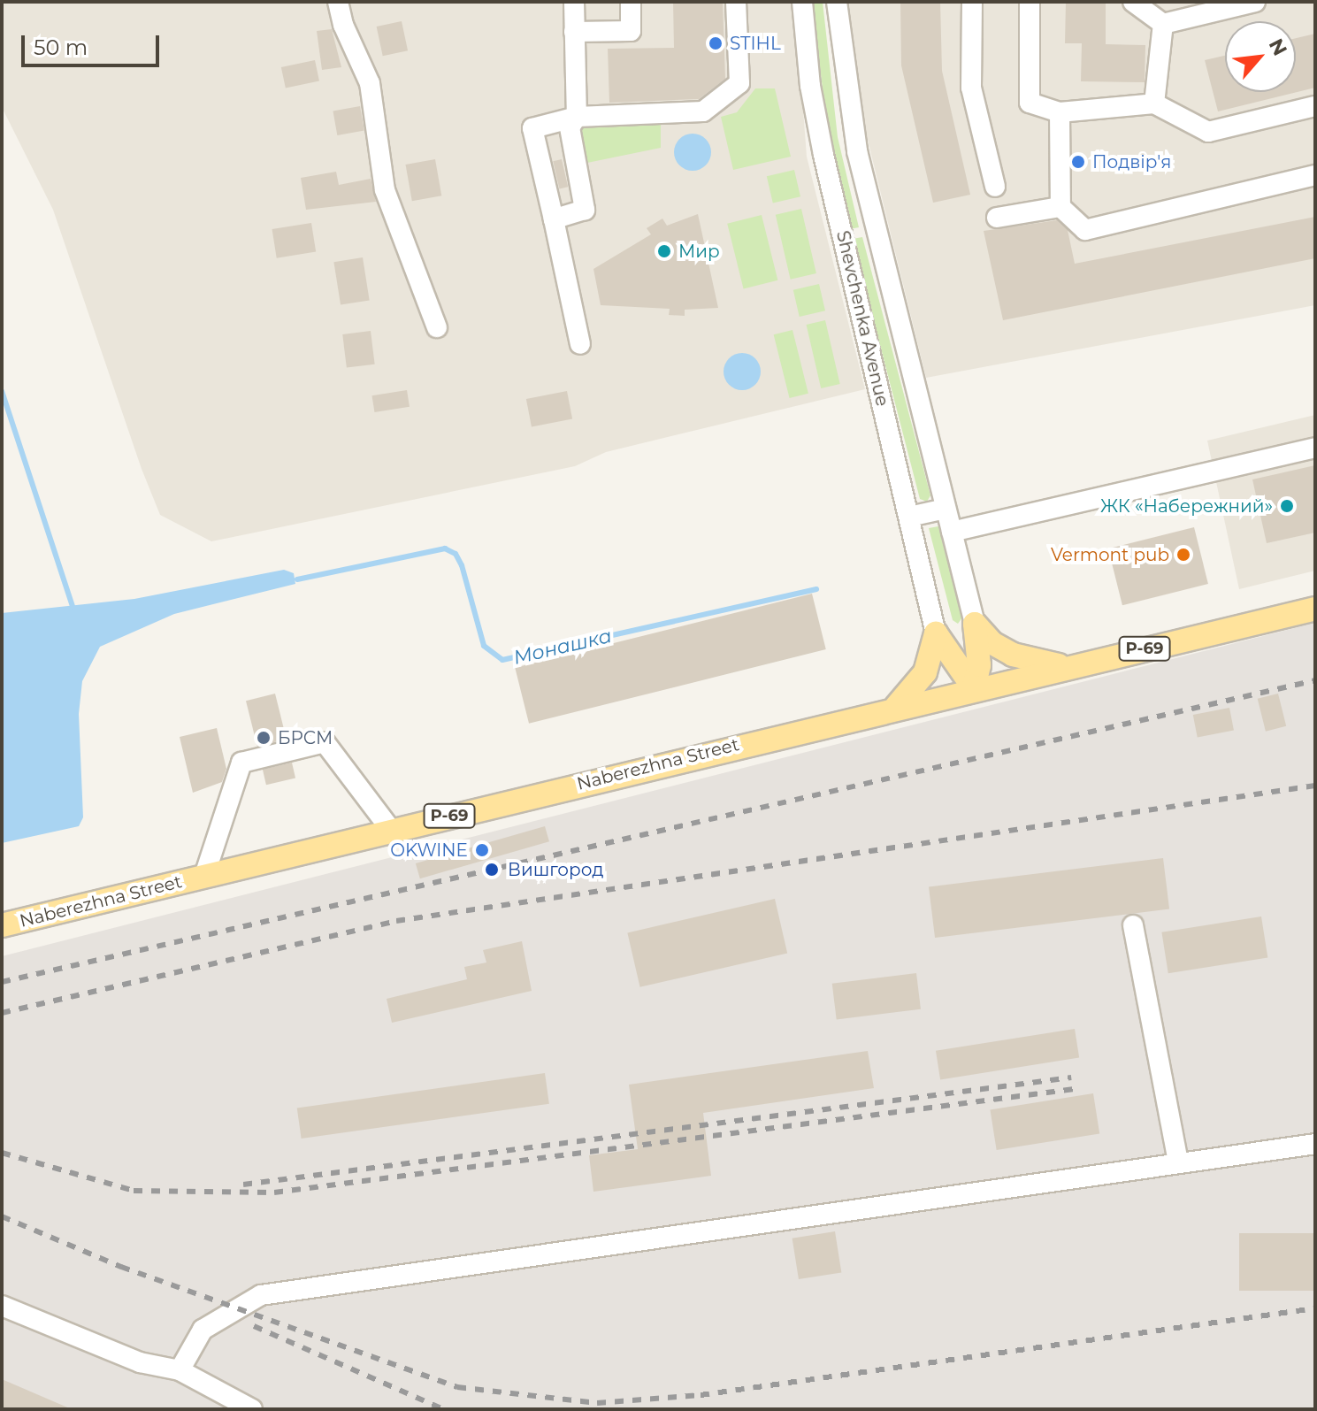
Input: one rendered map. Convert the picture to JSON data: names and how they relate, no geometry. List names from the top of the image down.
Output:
{
  "streets": {
    "main road": ["Р-69", "Naberezhna Street"],
    "street": ["Shevchenka Avenue"]
  },
  "water": ["Монашка"],
  "places": [
    "STIHL",
    "Подвір'я",
    "Мир",
    "ЖК «Набережний»",
    "Vermont pub",
    "БРСМ",
    "OKWINE",
    "Вишгород"
  ],
  "scale_bar": "50 m",
  "north": "top right"
}
